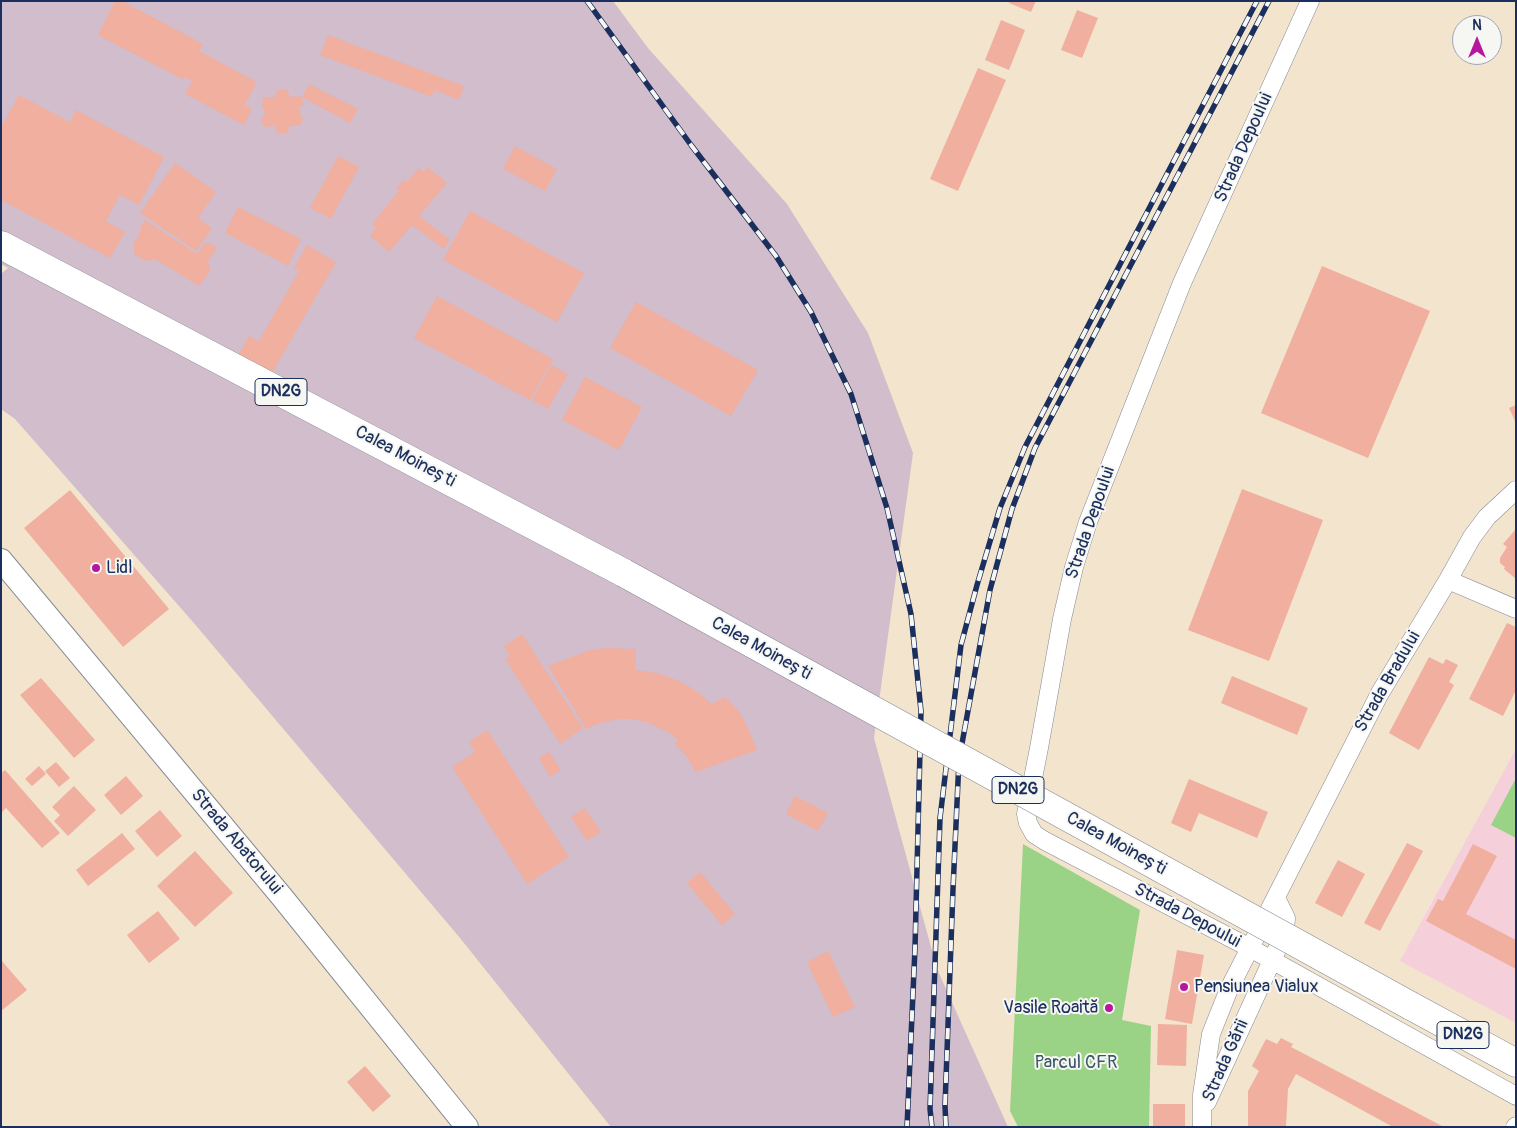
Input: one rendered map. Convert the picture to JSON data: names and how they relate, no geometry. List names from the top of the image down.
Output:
{
  "streets": {
    "main road": ["DN2G", "Calea Moinești"],
    "street": [
      "Strada Depoului",
      "Strada Bradului",
      "Strada Abatorului",
      "Strada Gării"
    ]
  },
  "crossings": [
    ["Strada Depoului", "Strada Gării"],
    ["Strada Bradului", "Strada Gării"]
  ],
  "parks": ["Parcul CFR"],
  "places": ["Lidl", "Pensiunea Vialux", "Vasile Roaită"],
  "north": "top"
}
